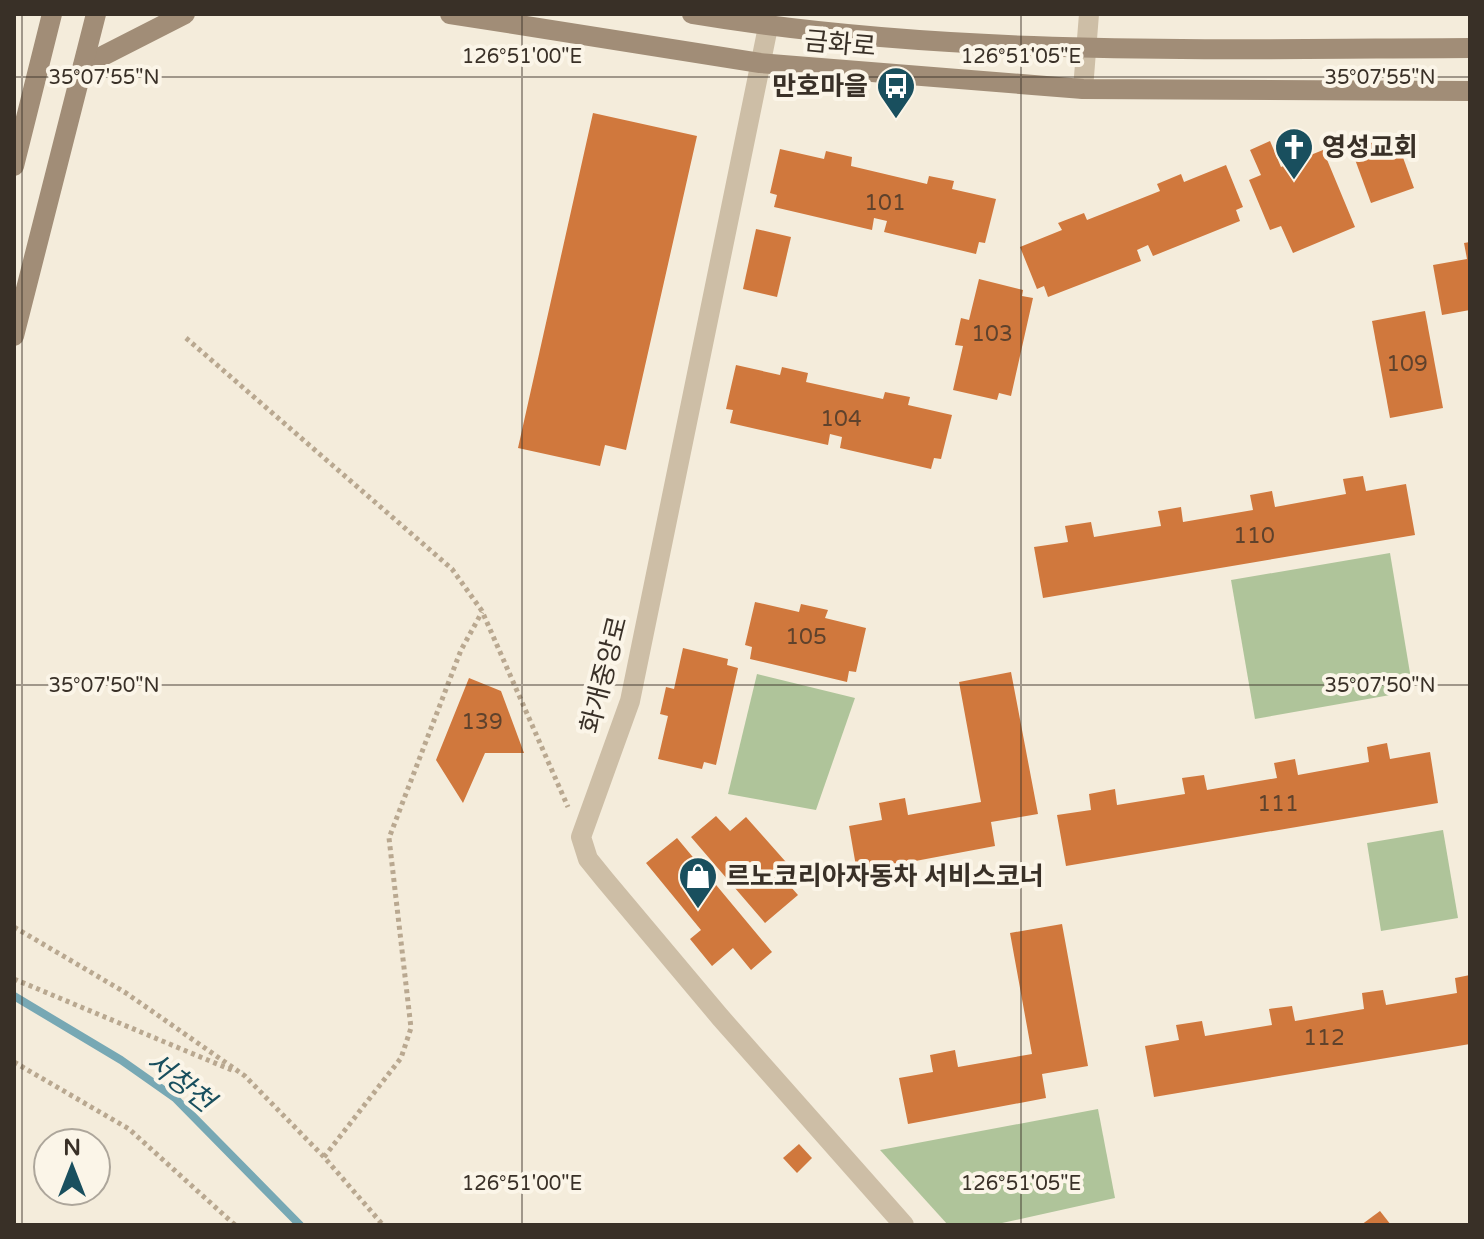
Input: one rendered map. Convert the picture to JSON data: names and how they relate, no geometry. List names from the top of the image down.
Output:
{
  "streets": {
    "main road": ["금화로"],
    "street": ["화개중앙로"]
  },
  "crossings": [
    ["금화로", "화개중앙로"]
  ],
  "water": ["서창천"],
  "places": {
    "bus stop": ["만호마을"],
    "church": ["영성교회"],
    "shop": ["르노코리아자동차 서비스코너"]
  },
  "house_numbers": [
    "101",
    "103",
    "109",
    "104",
    "110",
    "105",
    "139",
    "111",
    "112"
  ],
  "north": "top",
  "coordinates": [
    "126°51'00\"E",
    "126°51'05\"E",
    "35°07'55\"N",
    "35°07'50\"N"
  ]
}
